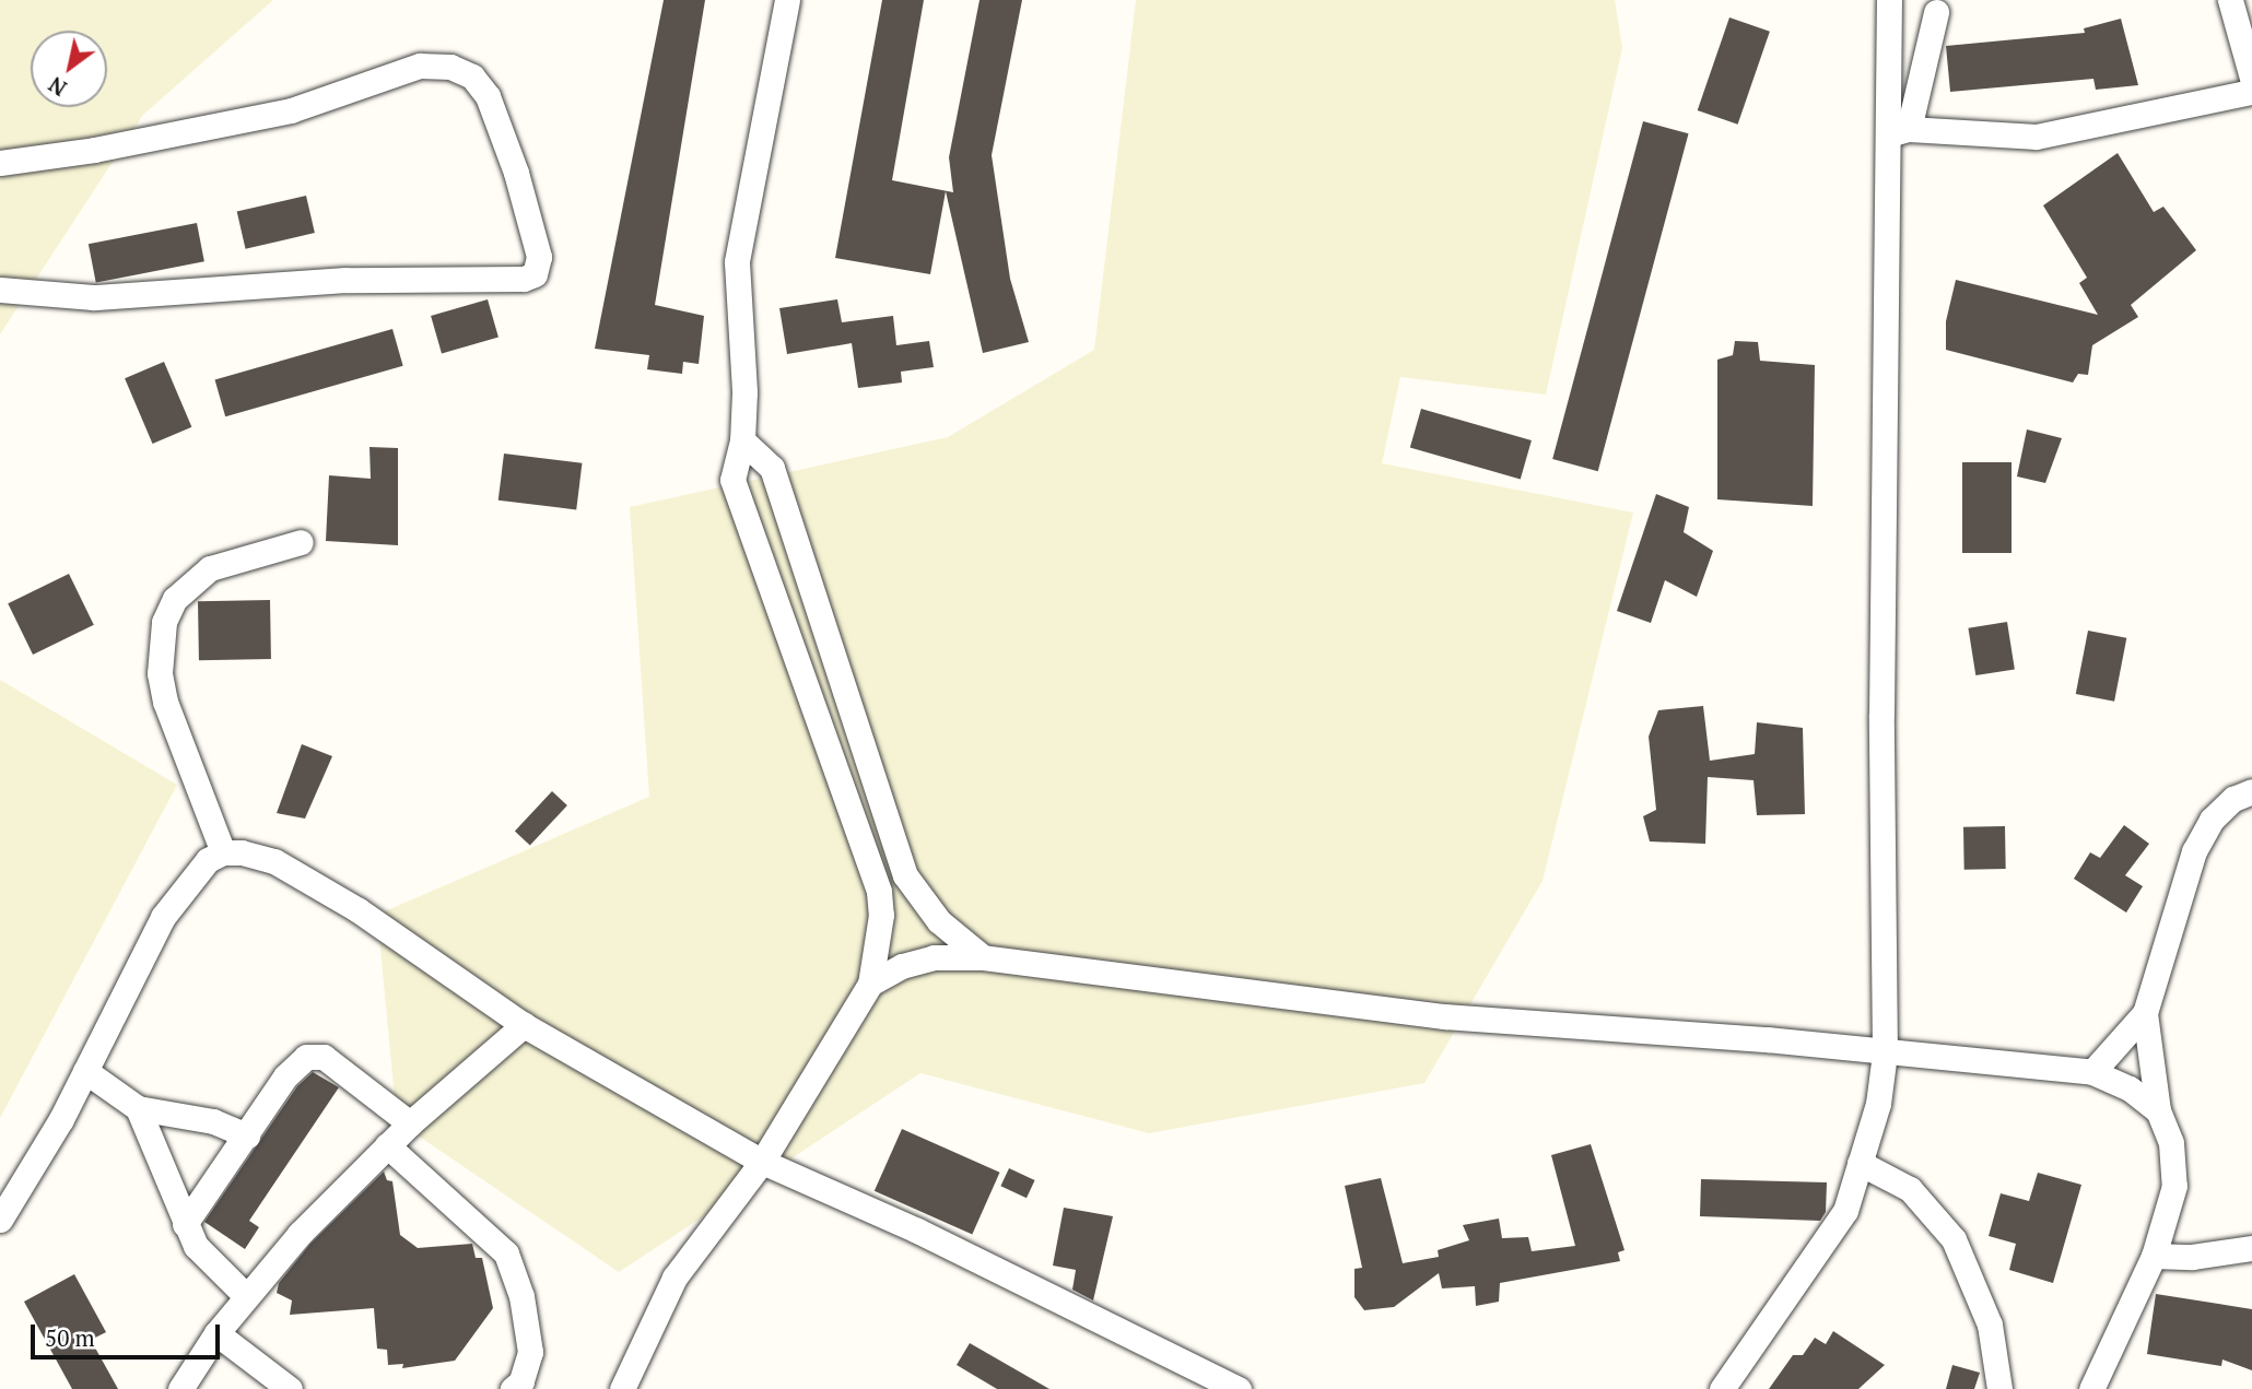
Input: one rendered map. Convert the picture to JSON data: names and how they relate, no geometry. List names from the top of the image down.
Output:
{
  "scale_bar": "50 m",
  "north": "bottom left"
}
